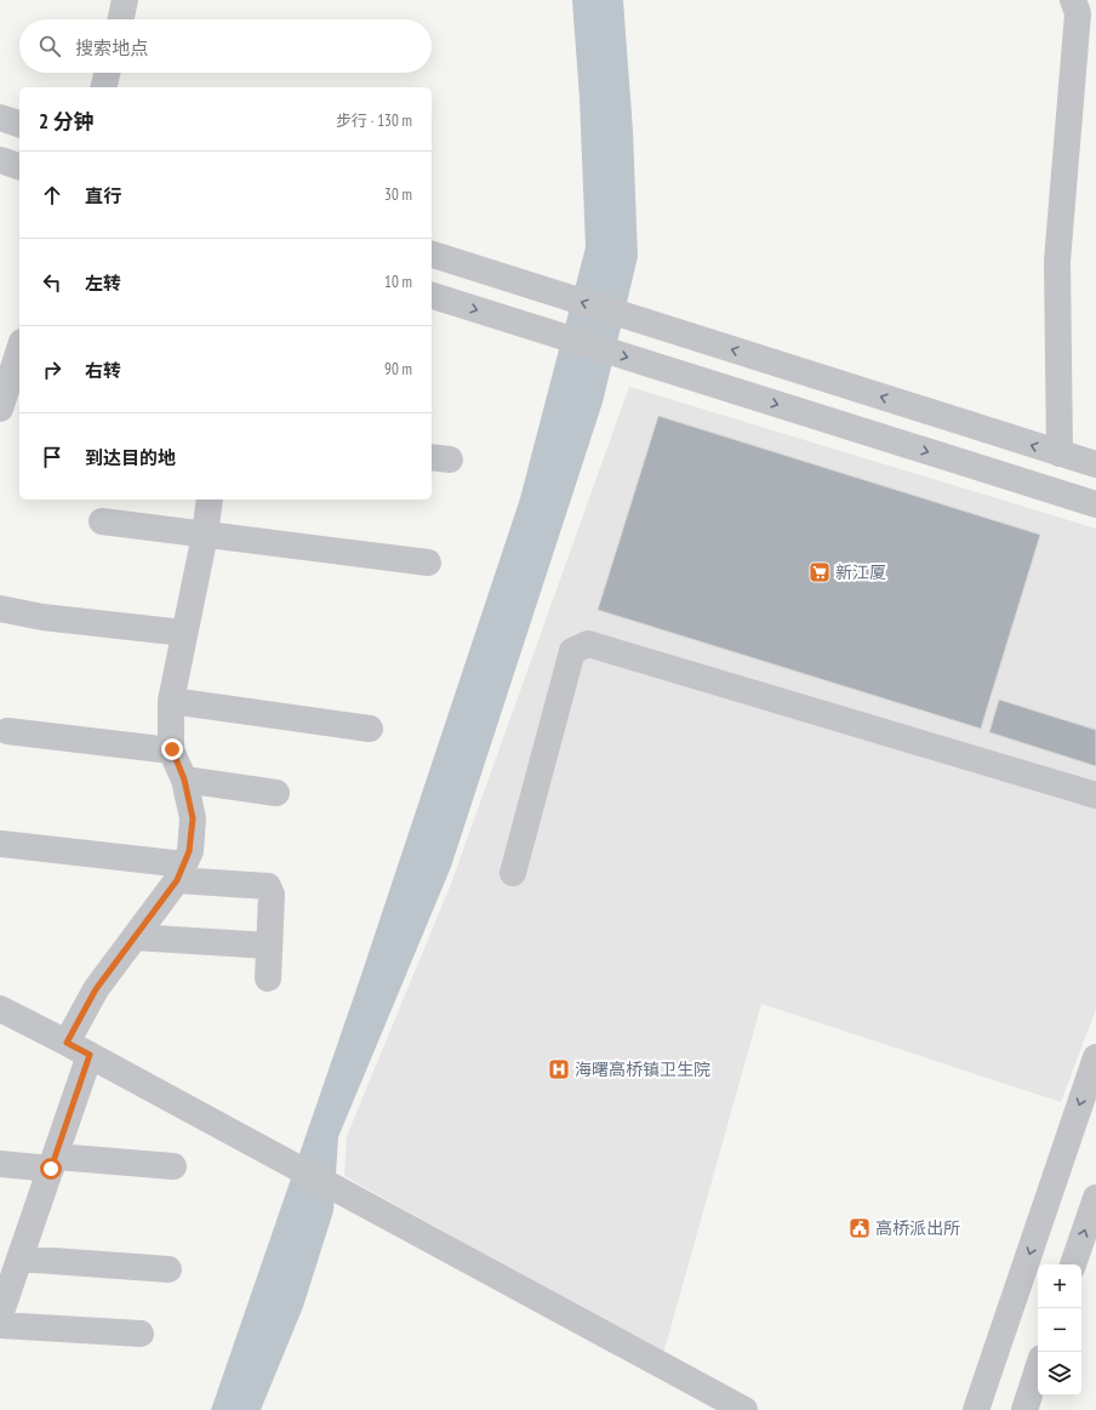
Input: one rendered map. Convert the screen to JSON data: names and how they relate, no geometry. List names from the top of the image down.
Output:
{
  "places": {
    "supermarket": ["新江厦"],
    "hospital": ["海曙高桥镇卫生院"],
    "public building": ["高桥派出所"]
  },
  "page": {
    "search": "搜索地点",
    "heading": ["2 分钟", "步行 · 130 m"],
    "list": [
      ["直行", "30 m"],
      ["左转", "10 m"],
      ["右转", "90 m"],
      "到达目的地"
    ],
    "map_buttons": ["+", "−"]
  }
}
